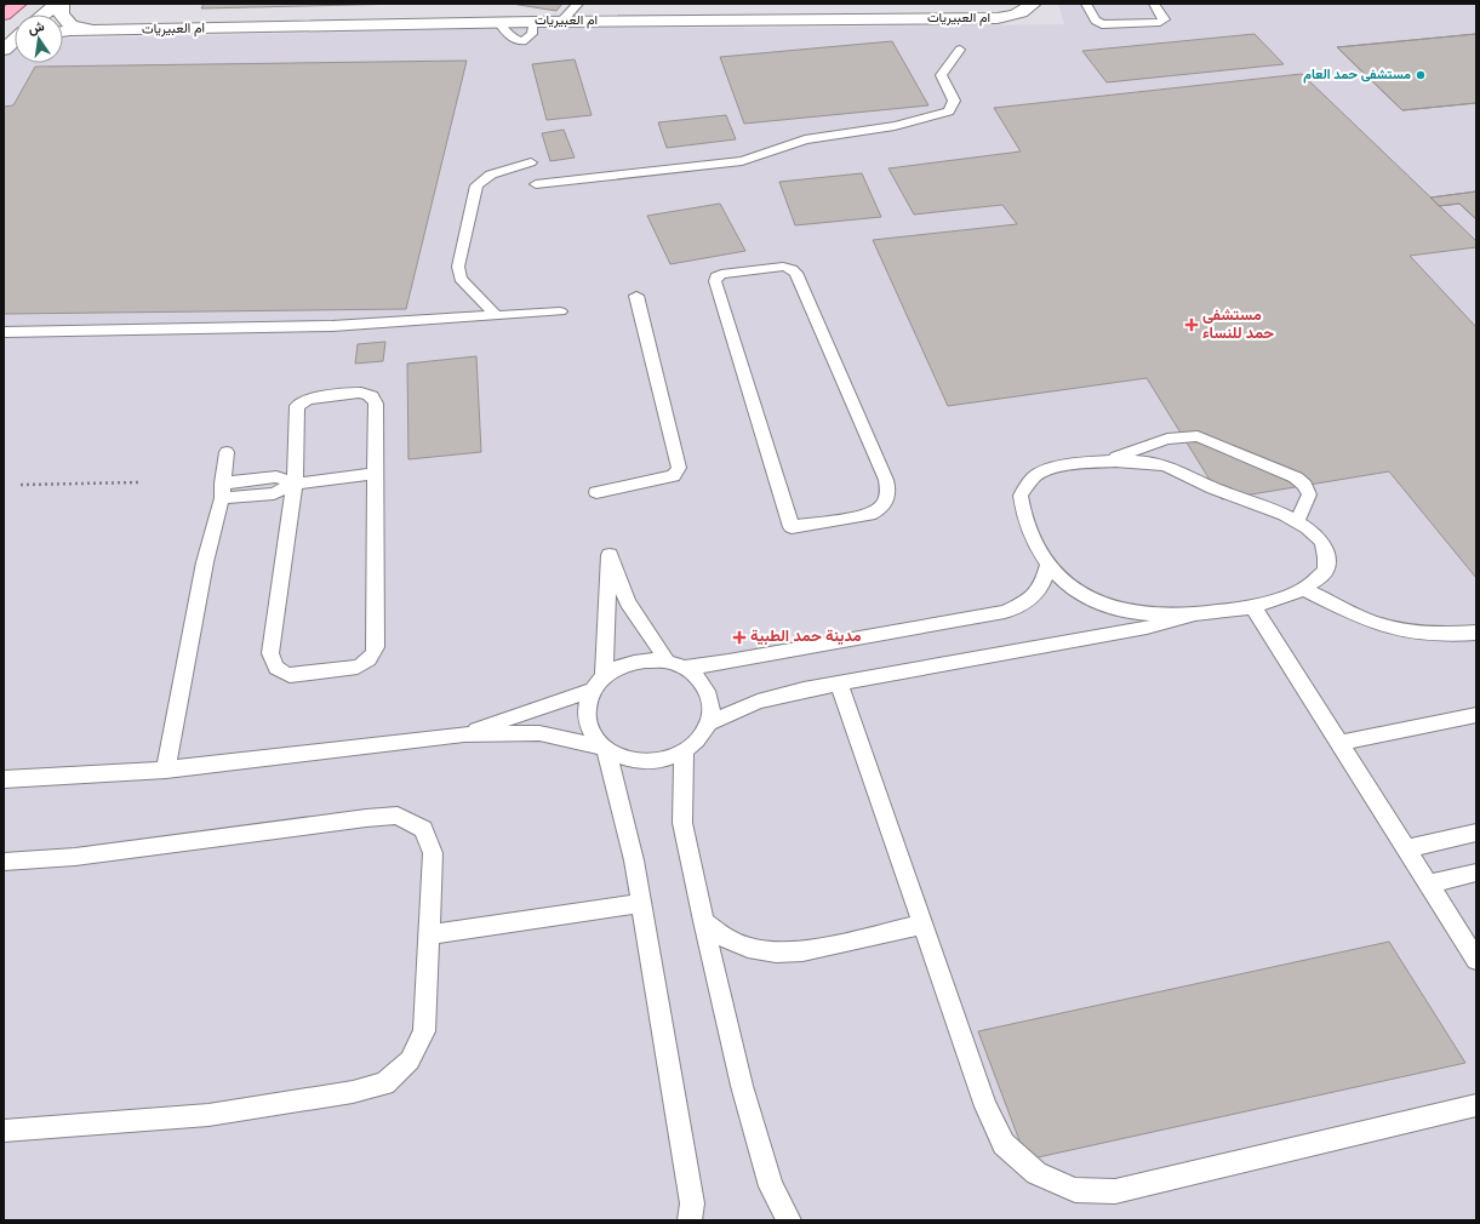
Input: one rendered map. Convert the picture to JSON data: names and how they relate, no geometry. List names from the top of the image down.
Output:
{
  "streets": {
    "street": ["ام العبيريات"]
  },
  "places": {
    "other": ["مستشفى حمد العام"],
    "health": ["مستشفى حمد للنساء", "مدينة حمد الطبية"]
  },
  "north": "top"
}
